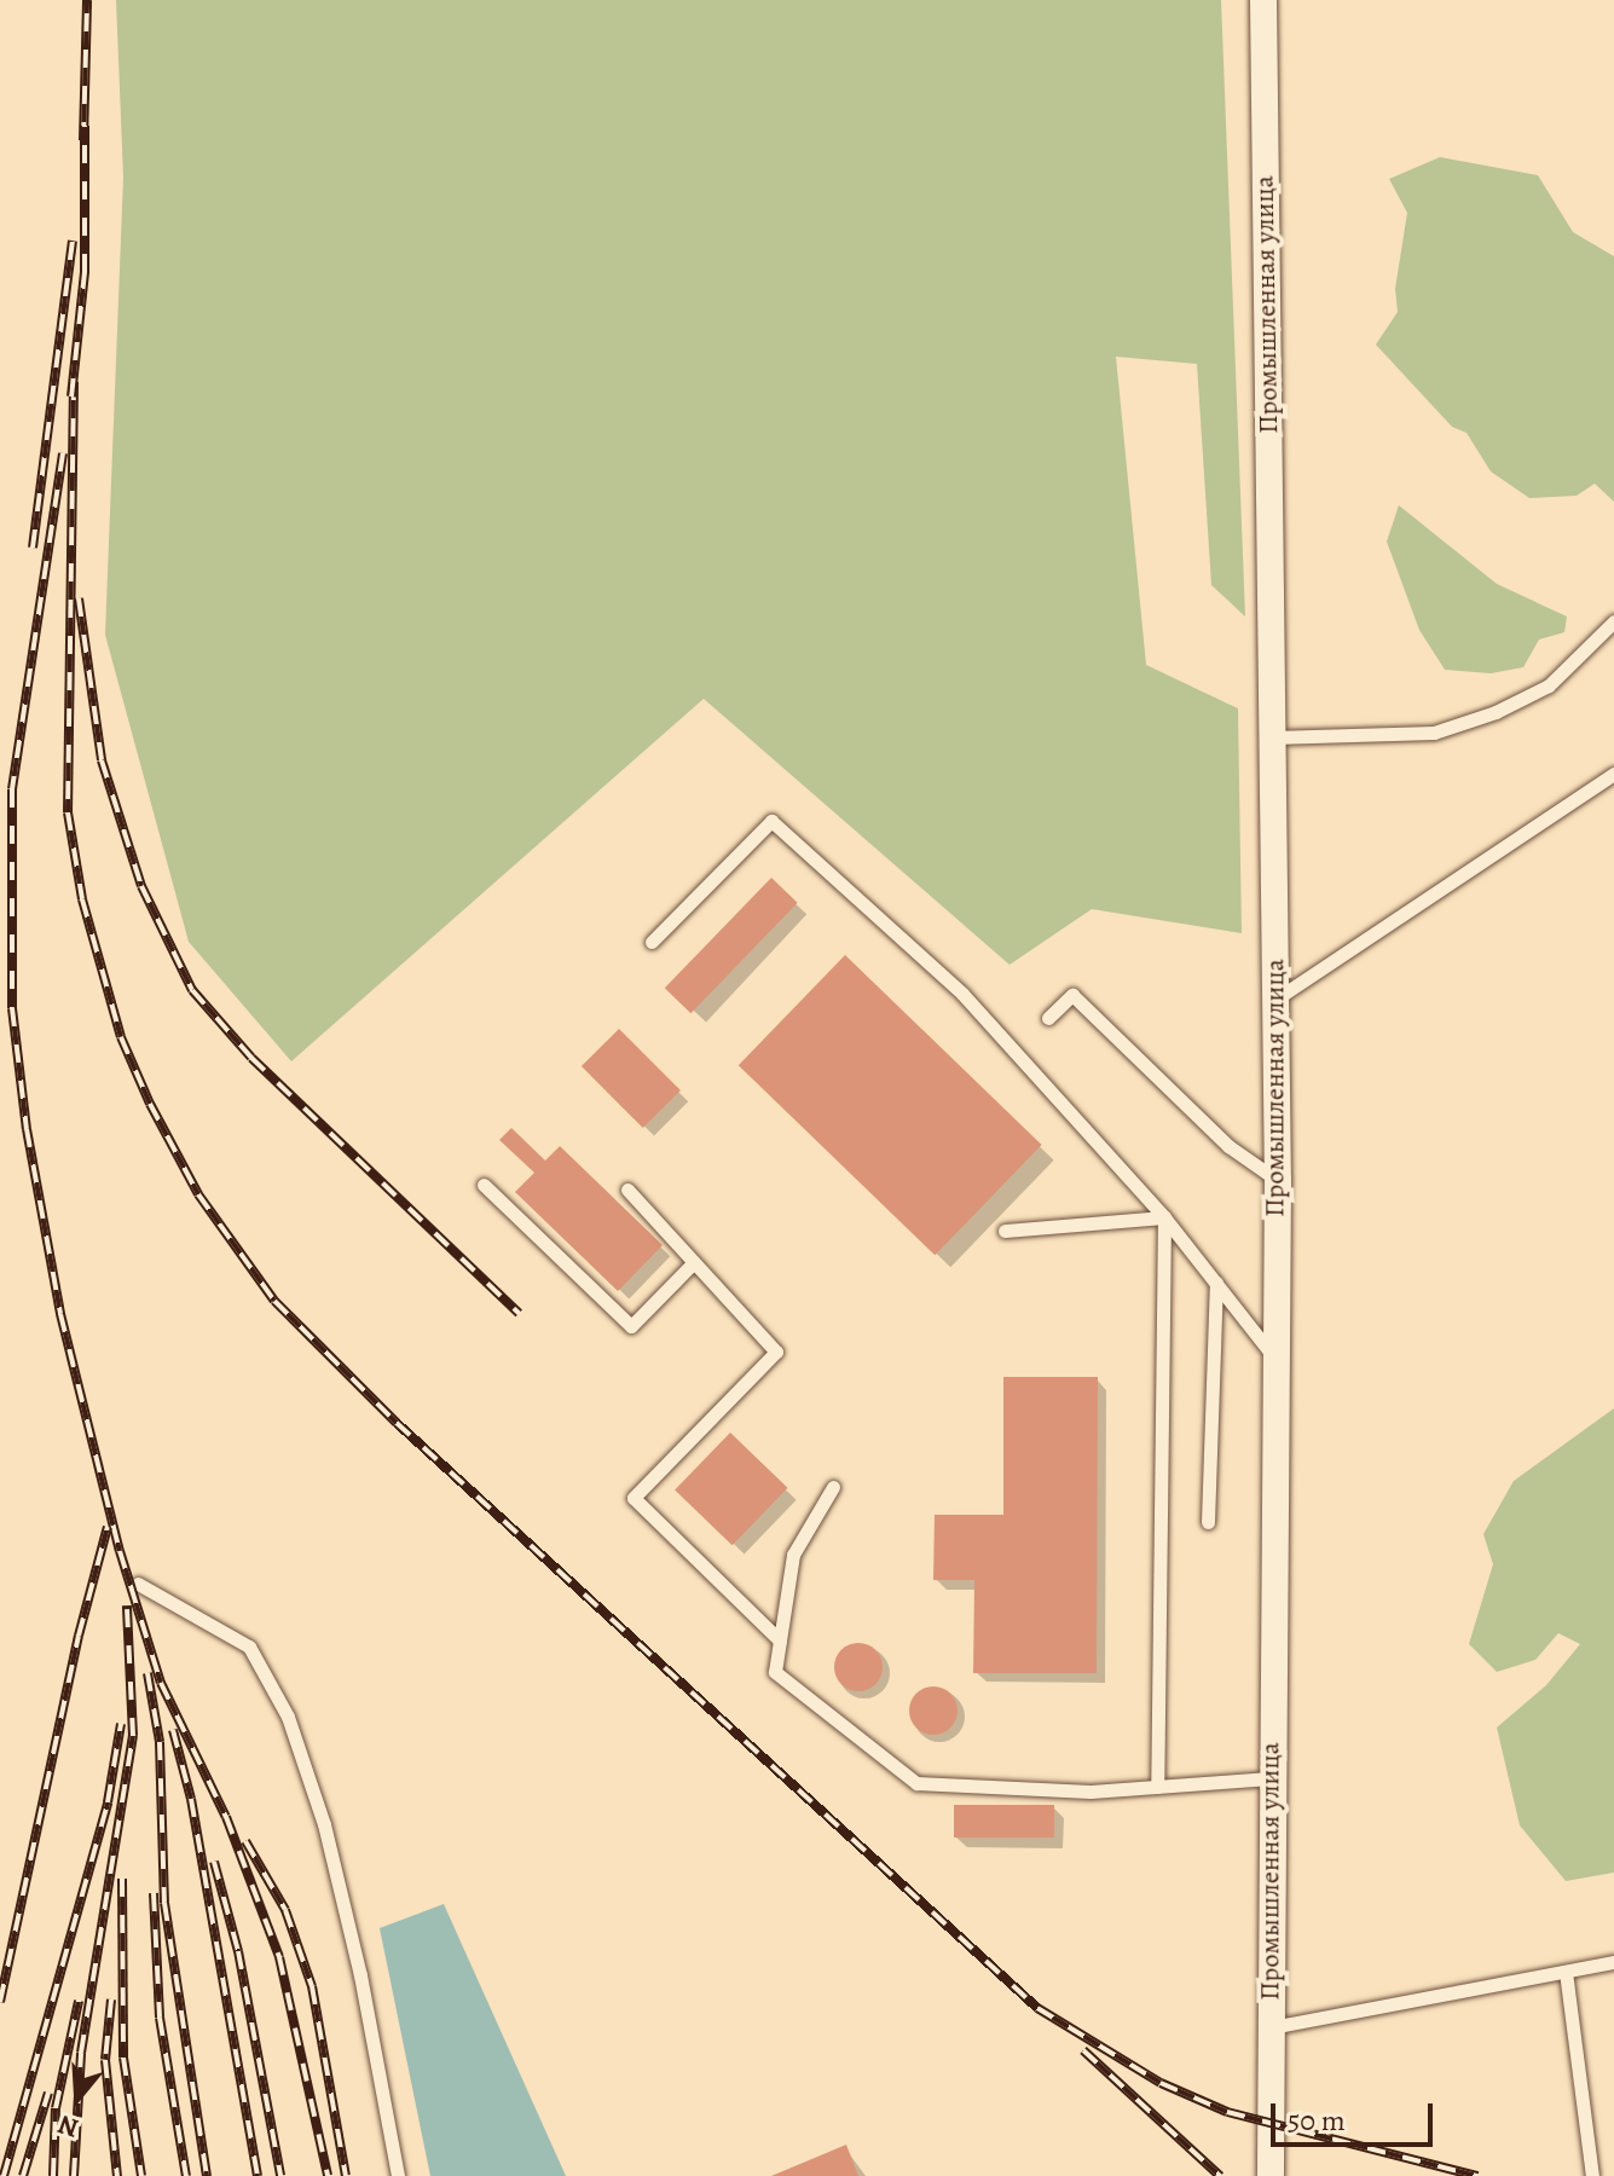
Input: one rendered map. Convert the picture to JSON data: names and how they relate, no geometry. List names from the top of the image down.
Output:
{
  "streets": {
    "street": ["Промышленная улица"]
  },
  "scale_bar": "50 m",
  "north": "bottom"
}
